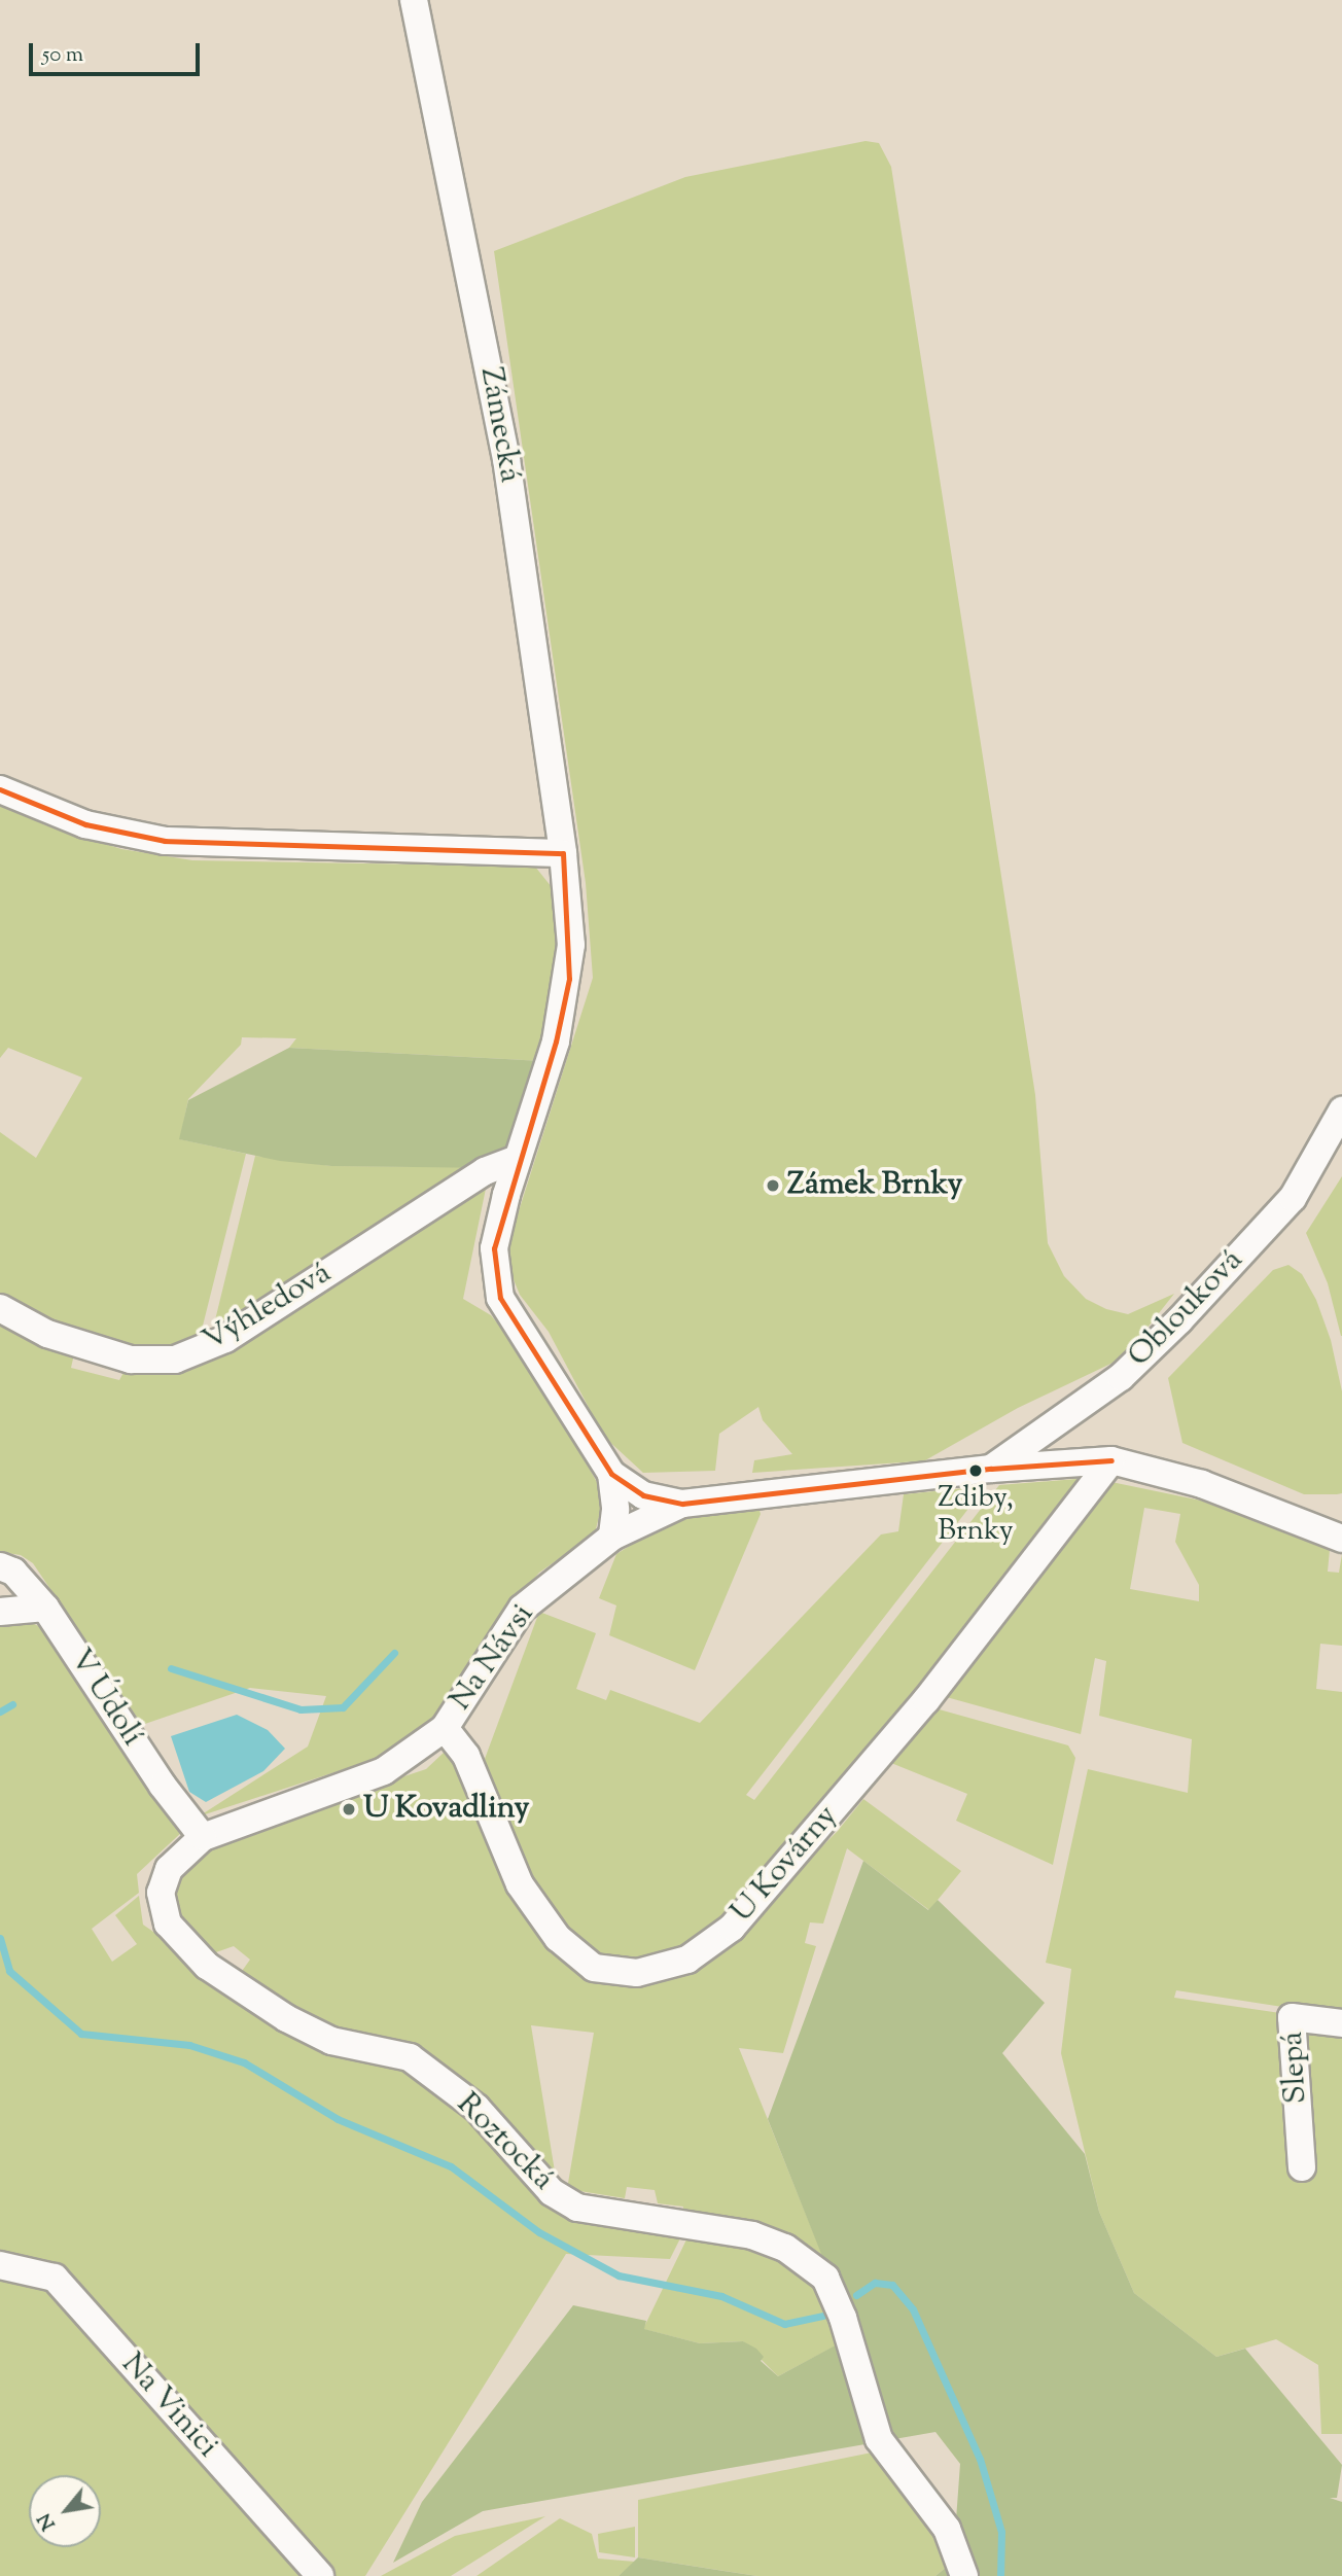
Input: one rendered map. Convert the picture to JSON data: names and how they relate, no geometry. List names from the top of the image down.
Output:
{
  "streets": {
    "street": [
      "Zámecká",
      "Výhledová",
      "Oblouková",
      "Na Návsi",
      "V Údolí",
      "U Kovárny",
      "Slepá",
      "Roztocká",
      "Na Vinici"
    ]
  },
  "crossings": [
    ["Zámecká", "Výhledová"],
    ["Na Návsi", "U Kovárny"],
    ["Na Návsi", "Roztocká"],
    ["V Údolí", "Roztocká"],
    ["U Kovárny", "Roztocká"]
  ],
  "places": ["Zámek Brnky", "Zdiby, Brnky", "U Kovadliny"],
  "scale_bar": "50 m",
  "north": "bottom left"
}
